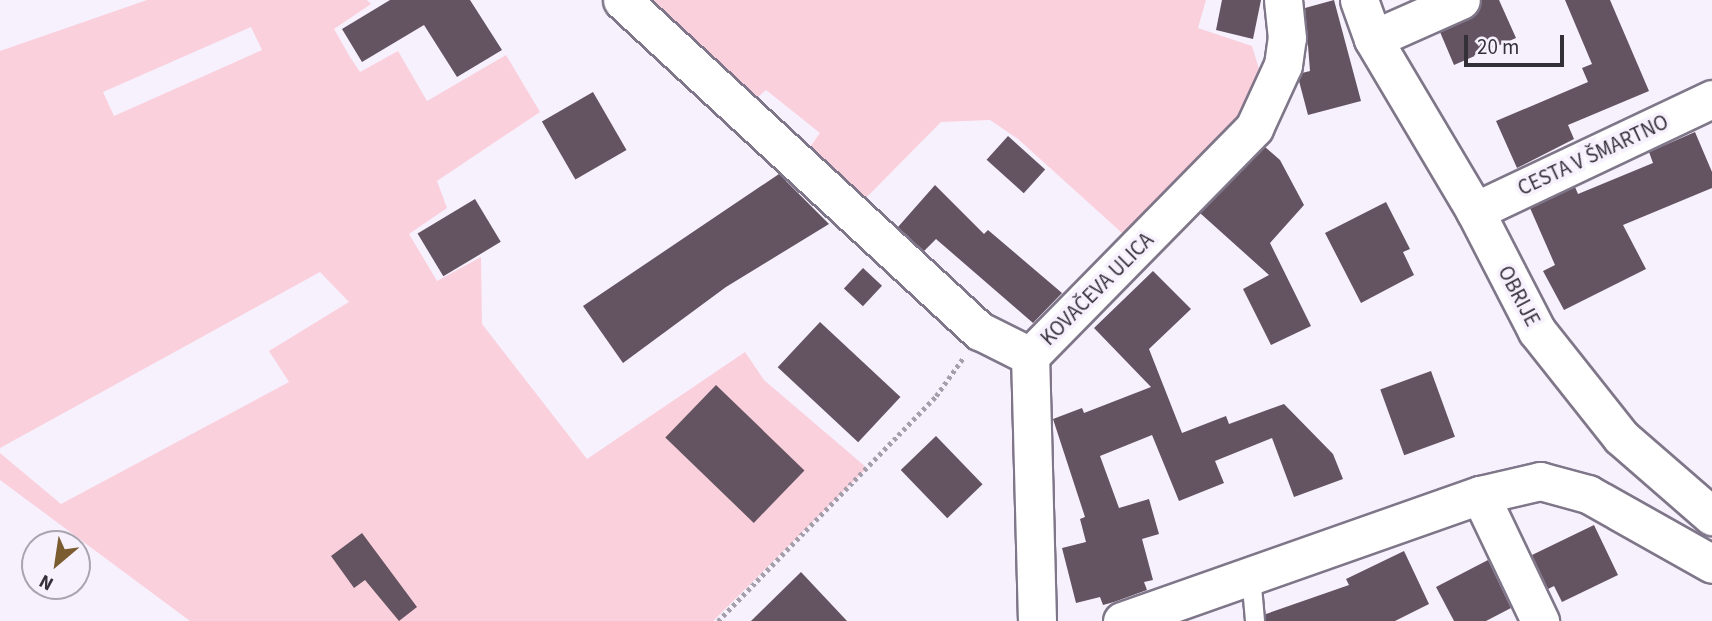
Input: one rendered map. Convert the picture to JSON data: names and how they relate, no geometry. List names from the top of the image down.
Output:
{
  "streets": {
    "street": ["CESTA V ŠMARTNO", "KOVAČEVA ULICA", "OBRIJE"]
  },
  "crossings": [
    ["CESTA V ŠMARTNO", "OBRIJE"]
  ],
  "scale_bar": "20 m",
  "north": "bottom left"
}
